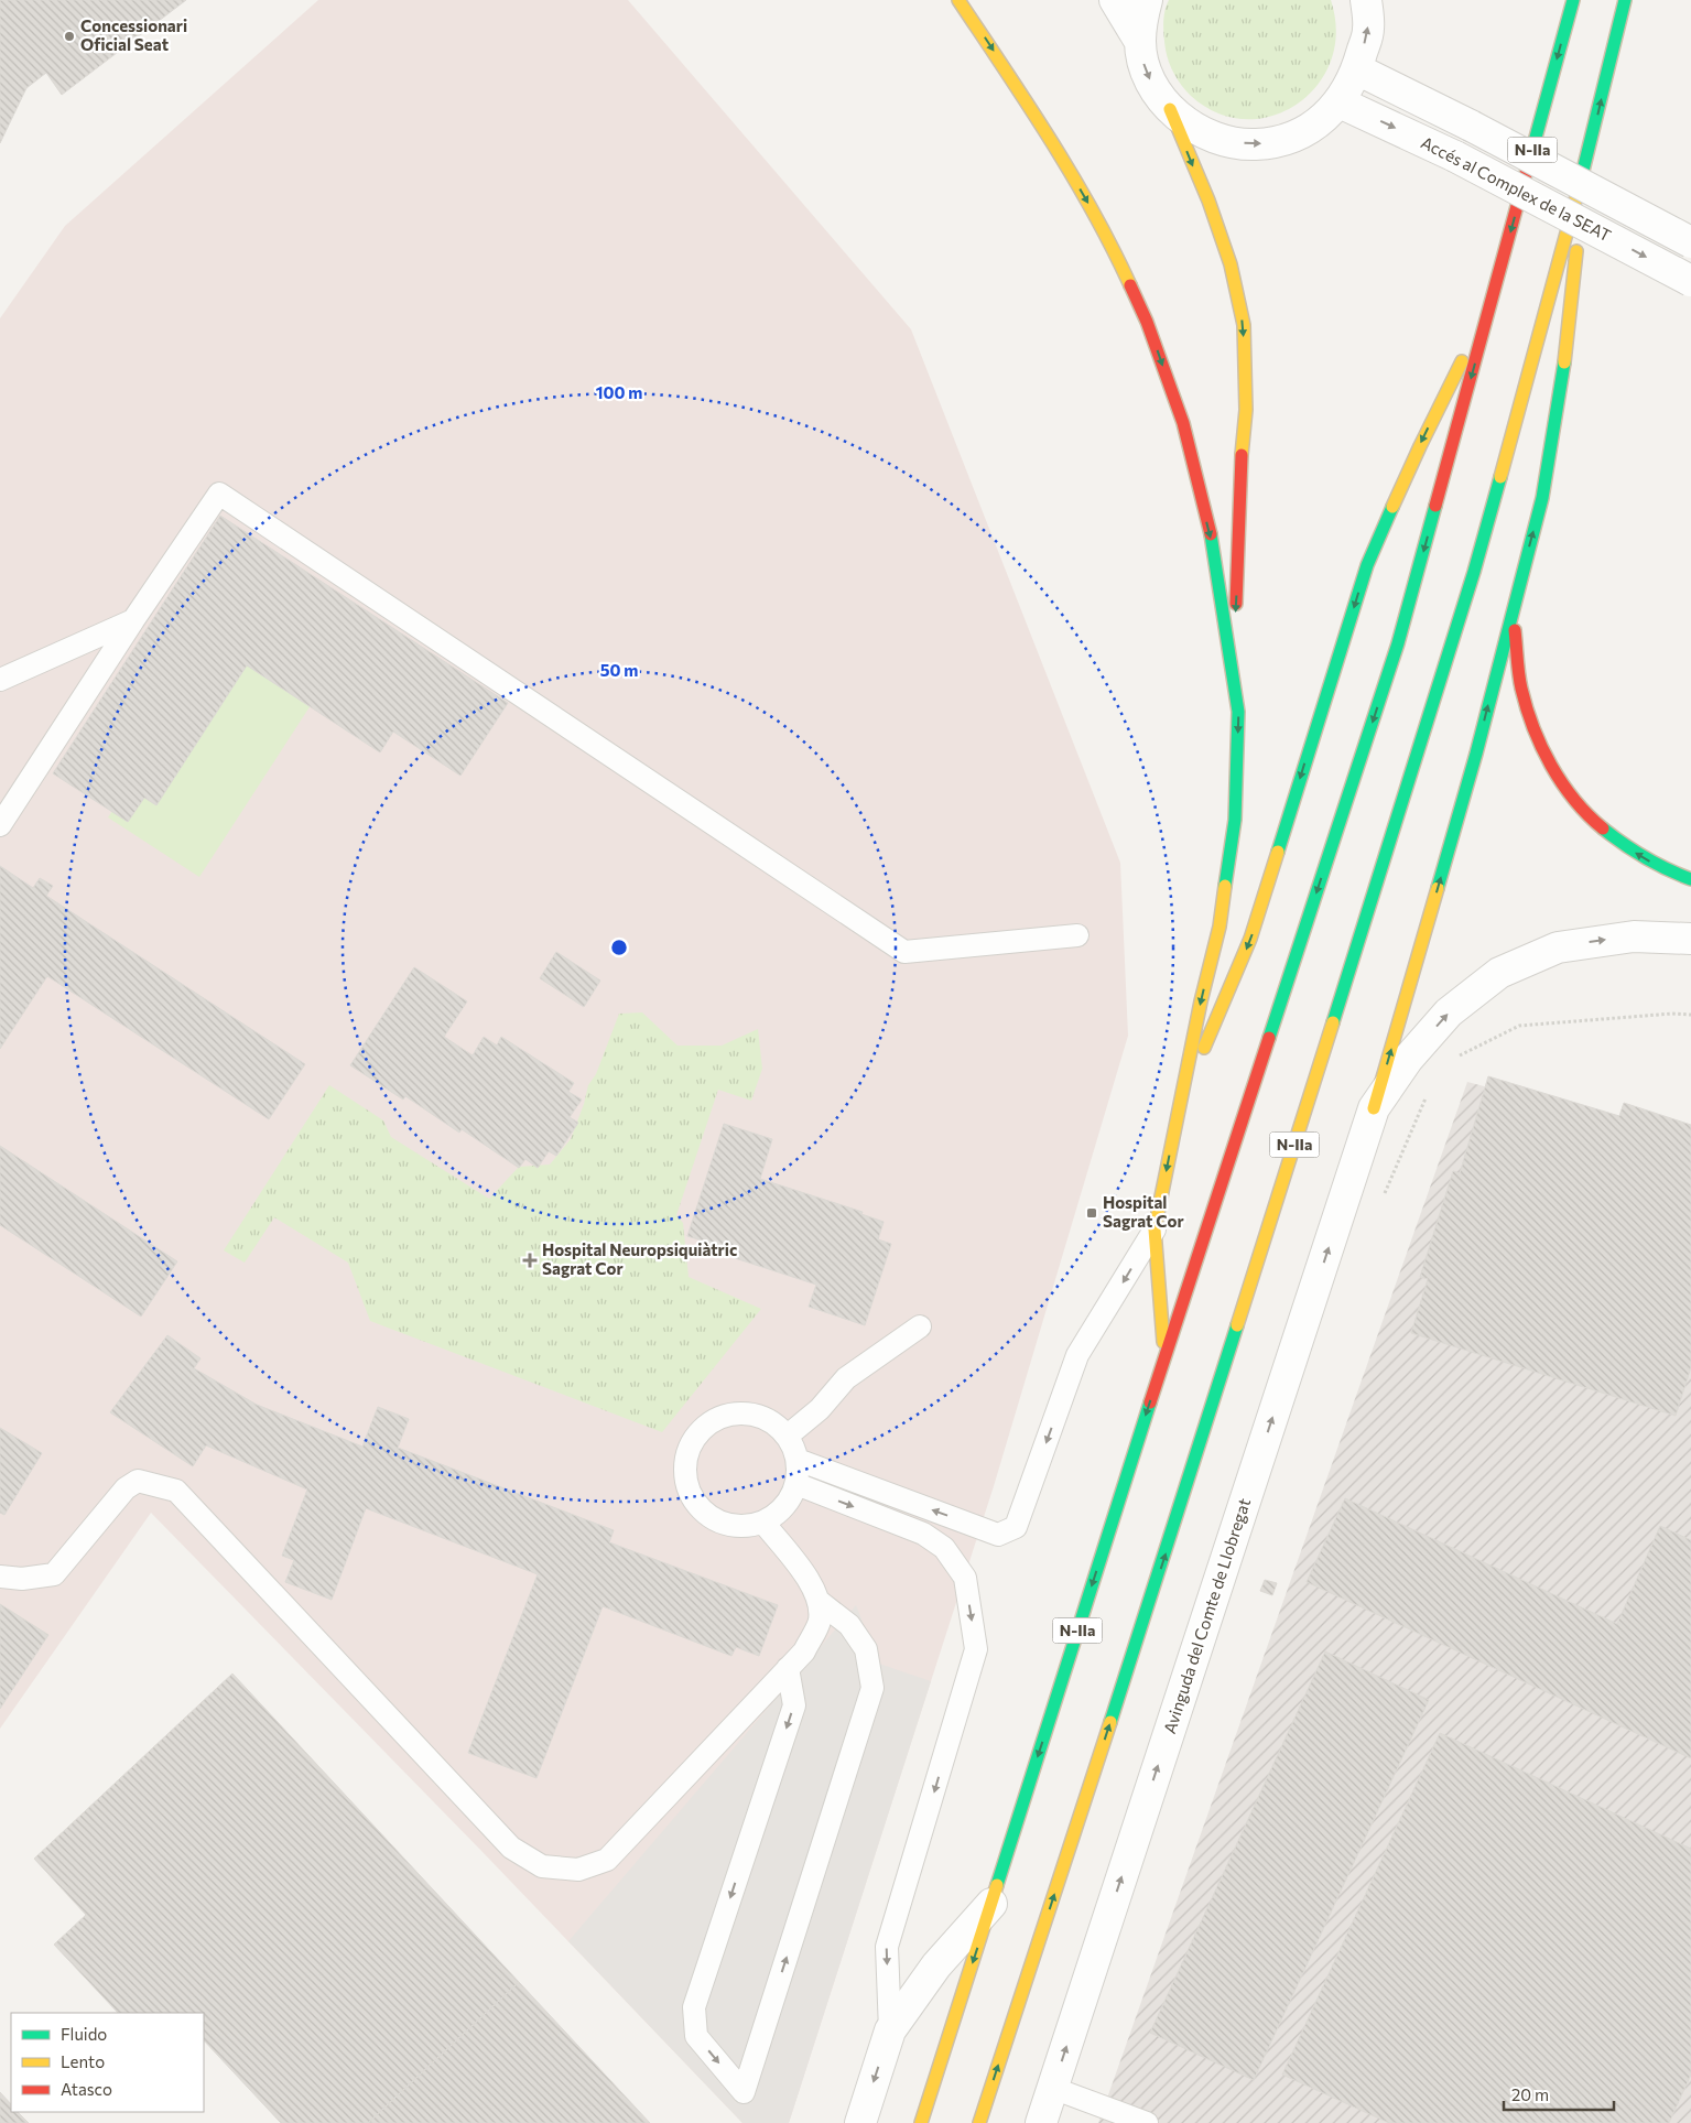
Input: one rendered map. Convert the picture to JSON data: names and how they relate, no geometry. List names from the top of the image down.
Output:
{
  "streets": {
    "highway": ["N-IIa"],
    "street": ["Accés al Complex de la SEAT", "Avinguda del Comte de Llobregat"]
  },
  "one_way": ["Avinguda del Comte de Llobregat"],
  "places": {
    "other": ["Concessionari Oficial Seat"],
    "transit": ["Hospital Sagrat Cor"],
    "health": ["Hospital Neuropsiquiàtric Sagrat Cor"]
  },
  "legend": ["Fluido", "Lento", "Atasco"],
  "scale_bar": "20 m",
  "rings": ["100 m", "50 m"]
}
